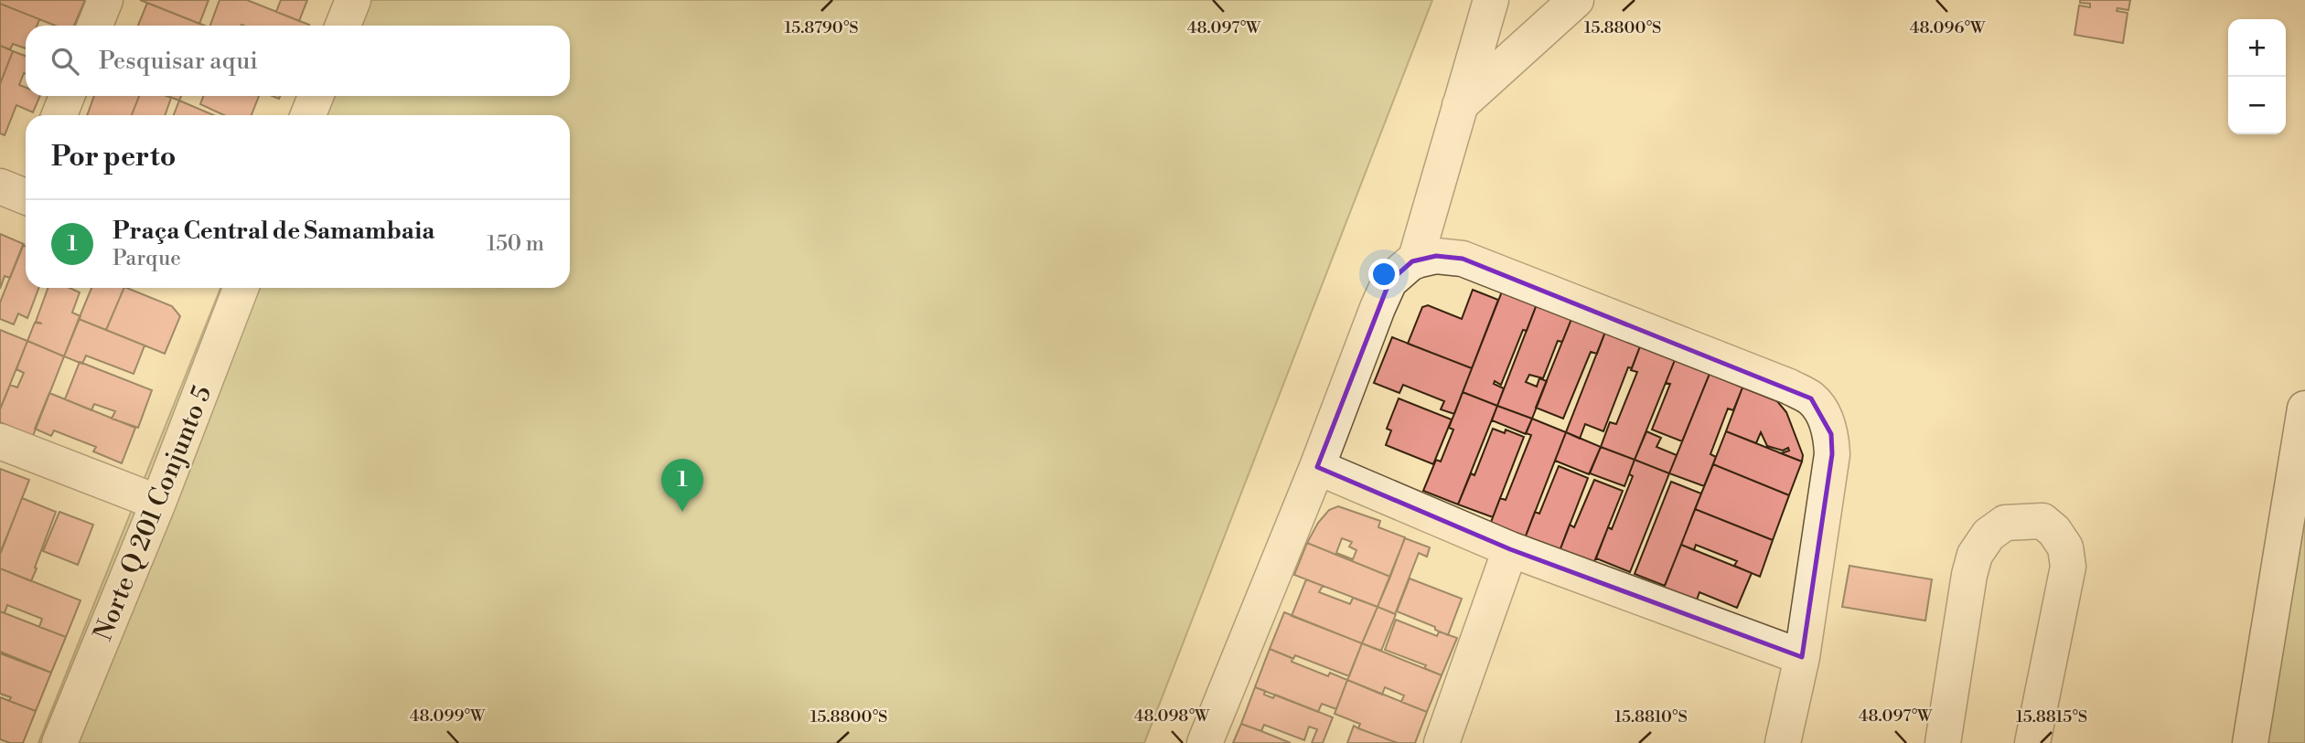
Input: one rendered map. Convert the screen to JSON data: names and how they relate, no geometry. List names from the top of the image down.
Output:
{
  "streets": {
    "street": ["Norte Q 201 Conjunto 5"]
  },
  "page": {
    "map_buttons": ["+", "−"],
    "search": "Pesquisar aqui",
    "heading": "Por perto",
    "list": [
      {
        "mark": "1",
        "name": "Praça Central de Samambaia",
        "note": "Parque",
        "value": "150 m"
      }
    ],
    "pins": "1"
  },
  "coordinates": [
    "15.8790°S",
    "15.8800°S",
    "48.097°W",
    "48.096°W",
    "48.099°W",
    "48.098°W",
    "15.8810°S",
    "15.8815°S"
  ]
}
